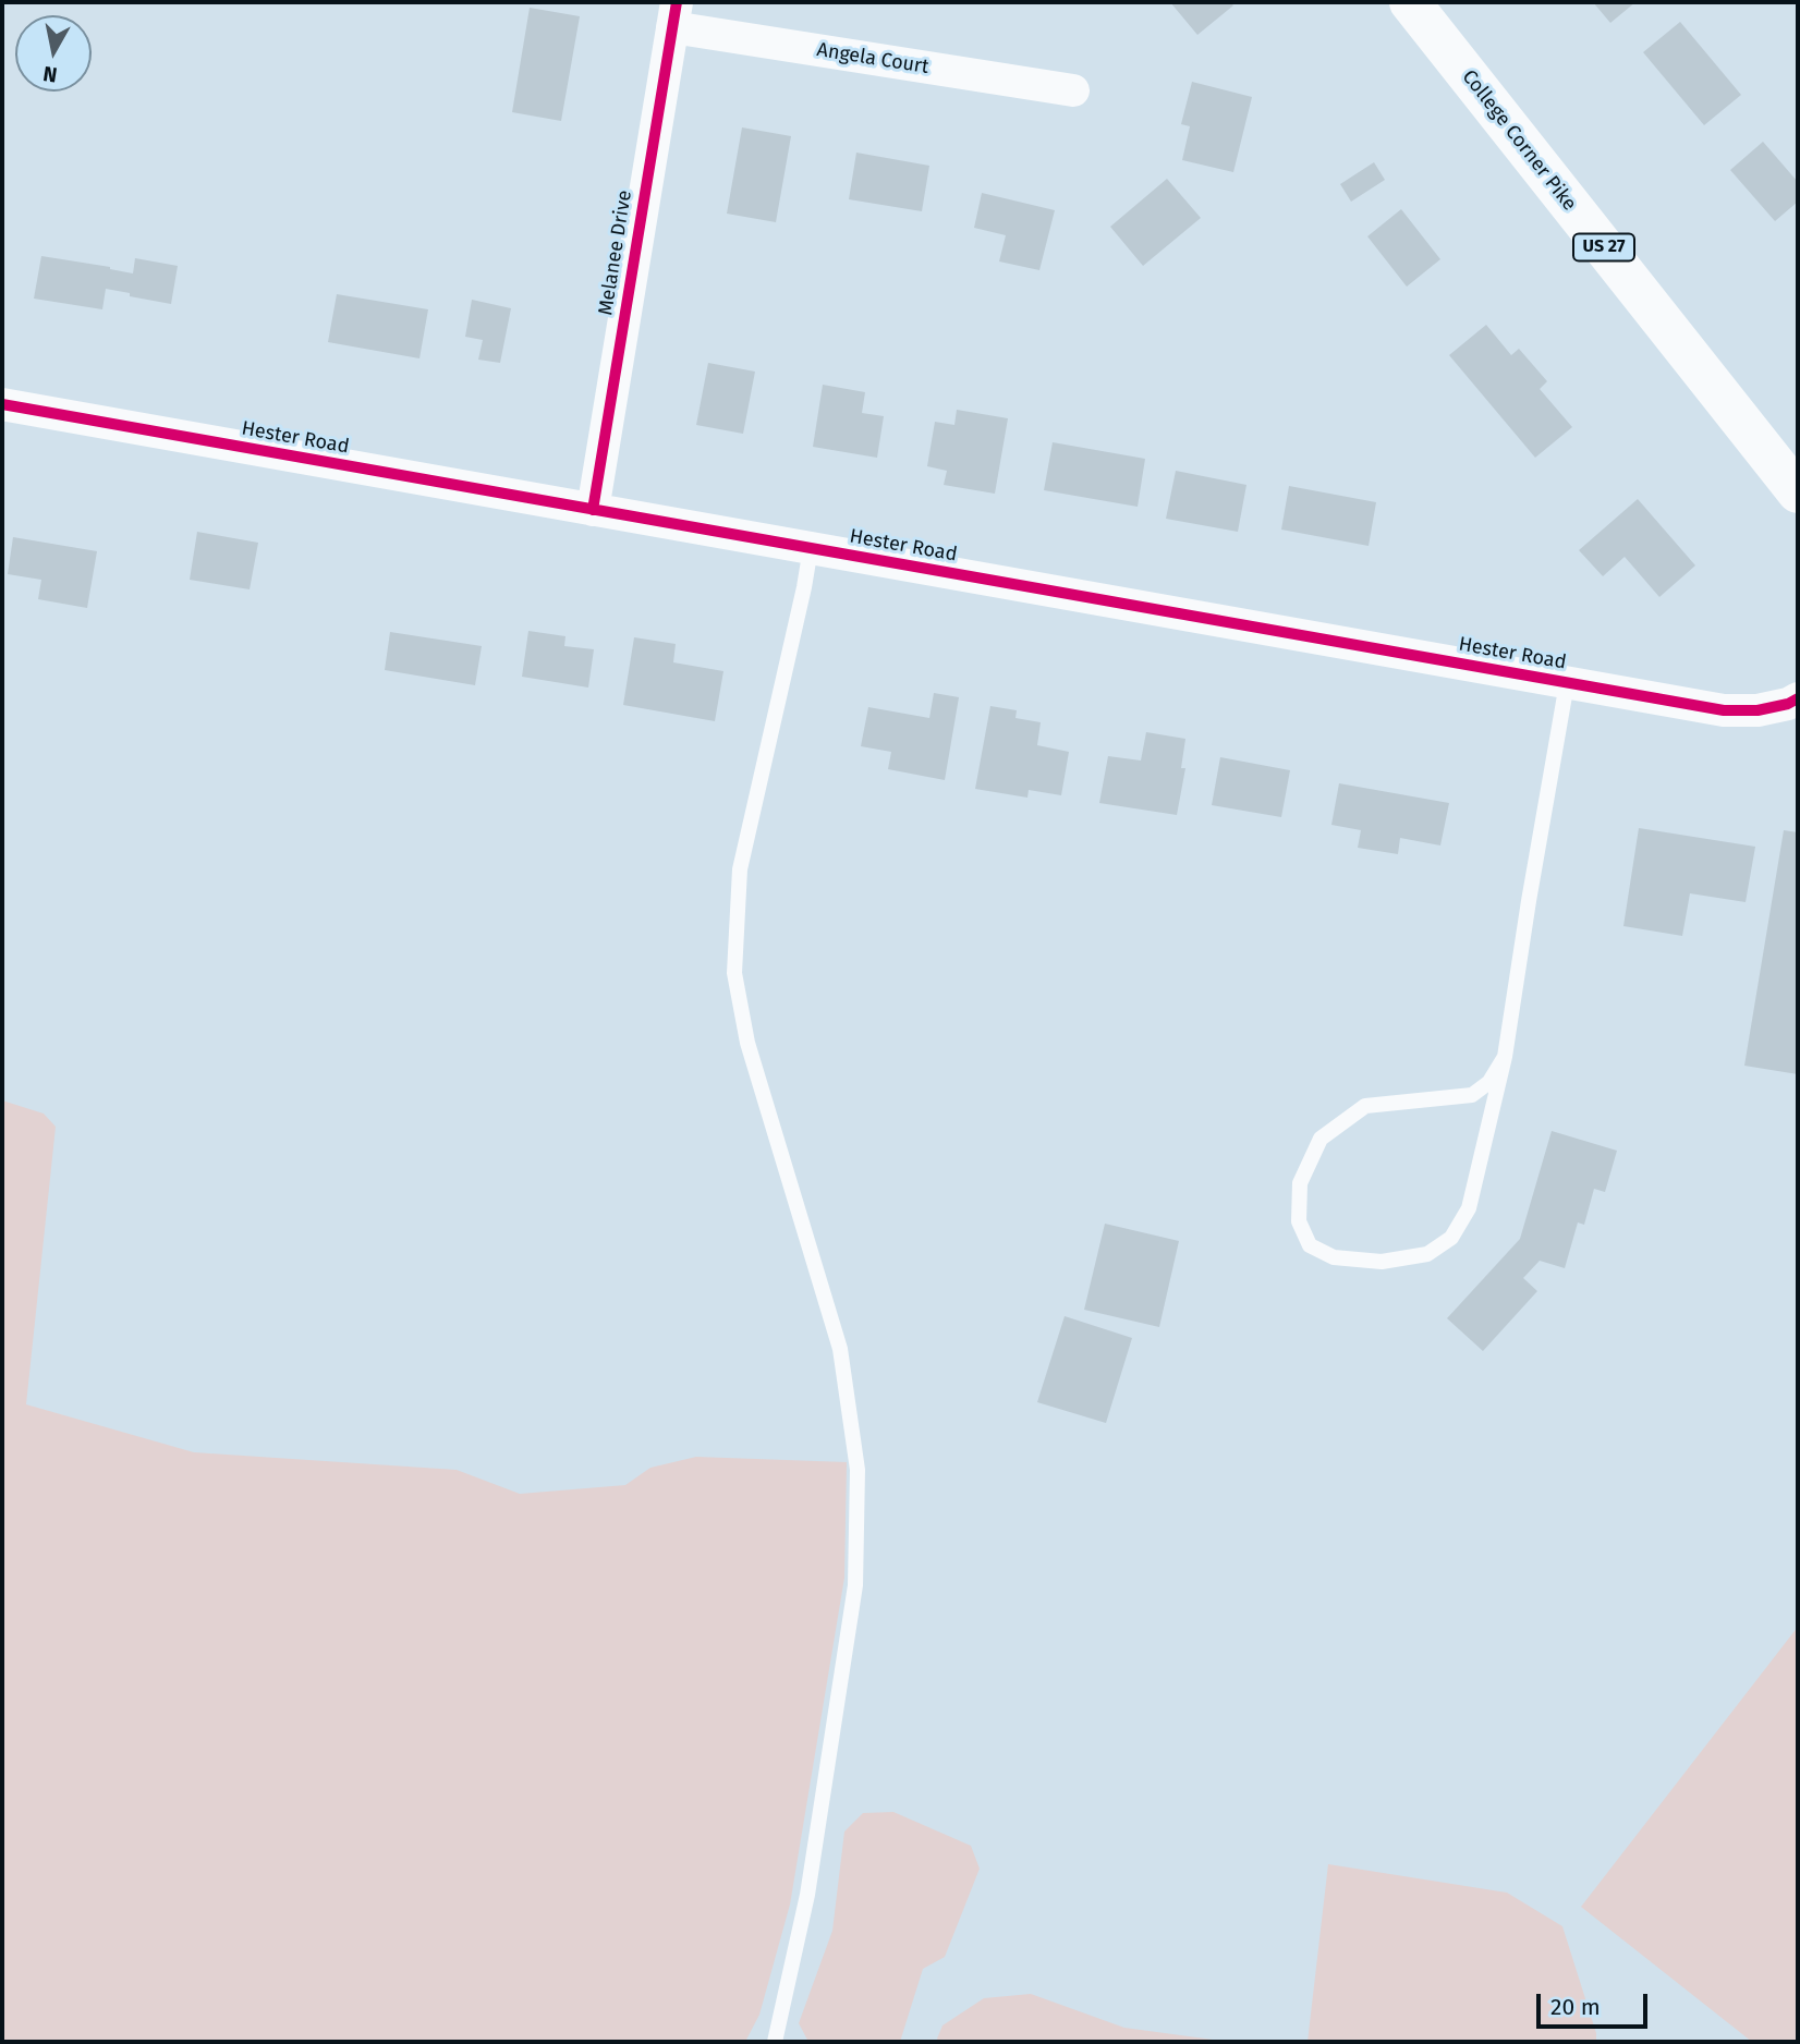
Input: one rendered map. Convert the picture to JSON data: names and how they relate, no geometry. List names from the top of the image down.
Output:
{
  "streets": {
    "highway": ["College Corner Pike", "US 27"],
    "street": ["Angela Court", "Melanee Drive", "Hester Road"]
  },
  "crossings": [
    ["Angela Court", "Melanee Drive"],
    ["Melanee Drive", "Hester Road"]
  ],
  "scale_bar": "20 m",
  "north": "bottom"
}
